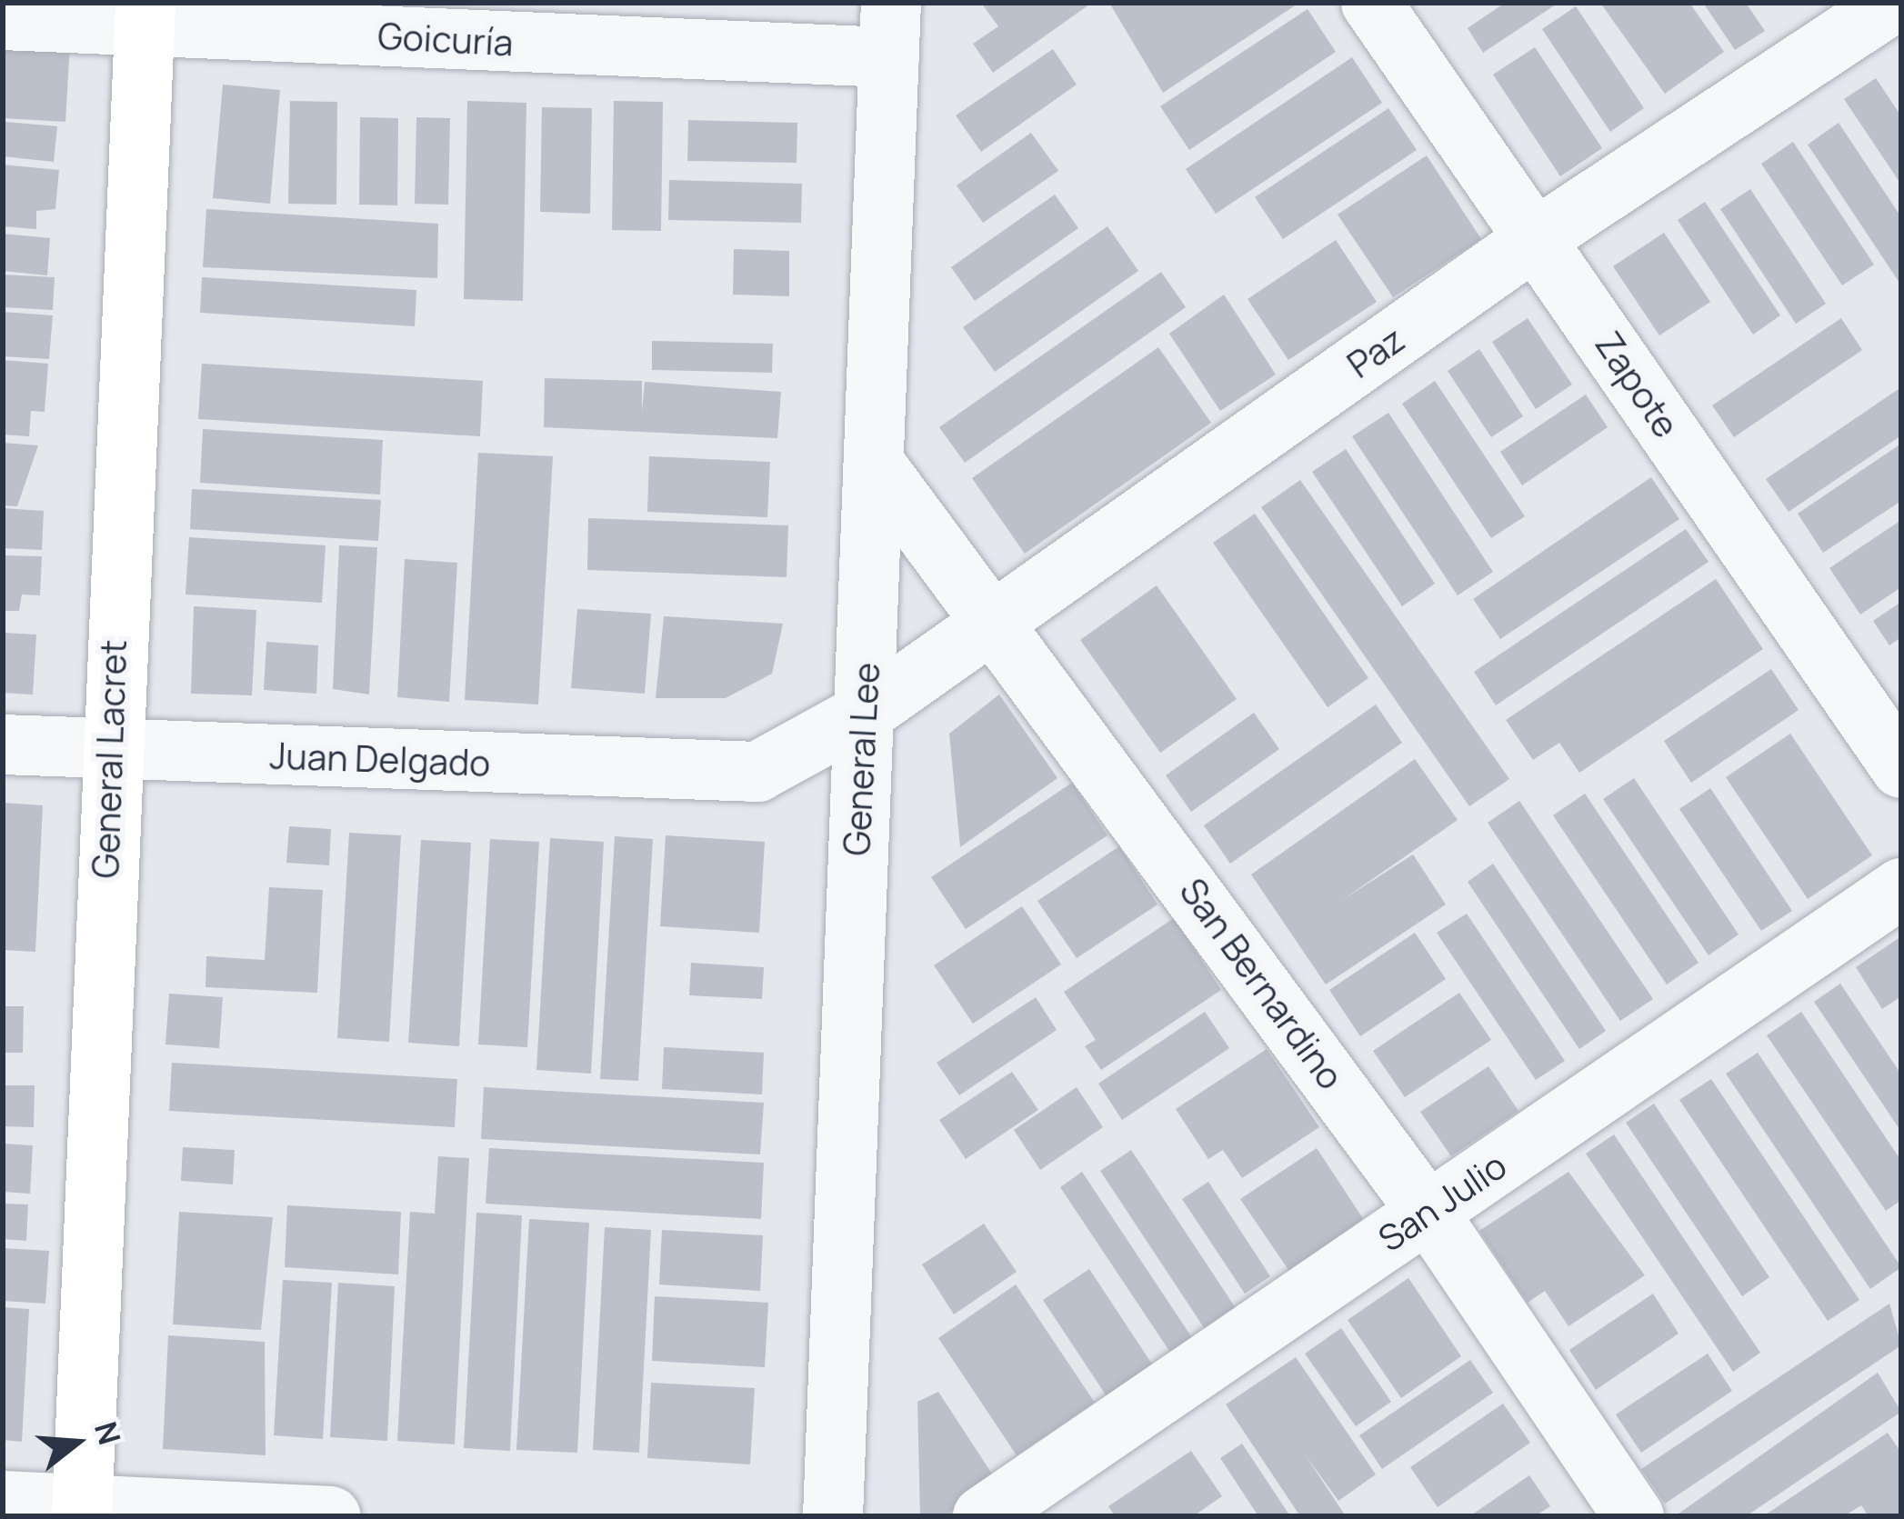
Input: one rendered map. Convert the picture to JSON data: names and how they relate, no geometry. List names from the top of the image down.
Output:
{
  "streets": {
    "main road": ["General Lacret"],
    "street": [
      "Goicuría",
      "Paz",
      "Zapote",
      "Juan Delgado",
      "General Lee",
      "San Bernardino",
      "San Julio"
    ]
  },
  "crossings": [
    ["Goicuría", "General Lacret"],
    ["Goicuría", "General Lee"],
    ["Paz", "Zapote"],
    ["Paz", "General Lee"],
    ["Paz", "San Bernardino"],
    ["General Lacret", "Juan Delgado"],
    ["Juan Delgado", "General Lee"],
    ["General Lee", "San Bernardino"],
    ["San Bernardino", "San Julio"]
  ],
  "north": "right"
}
